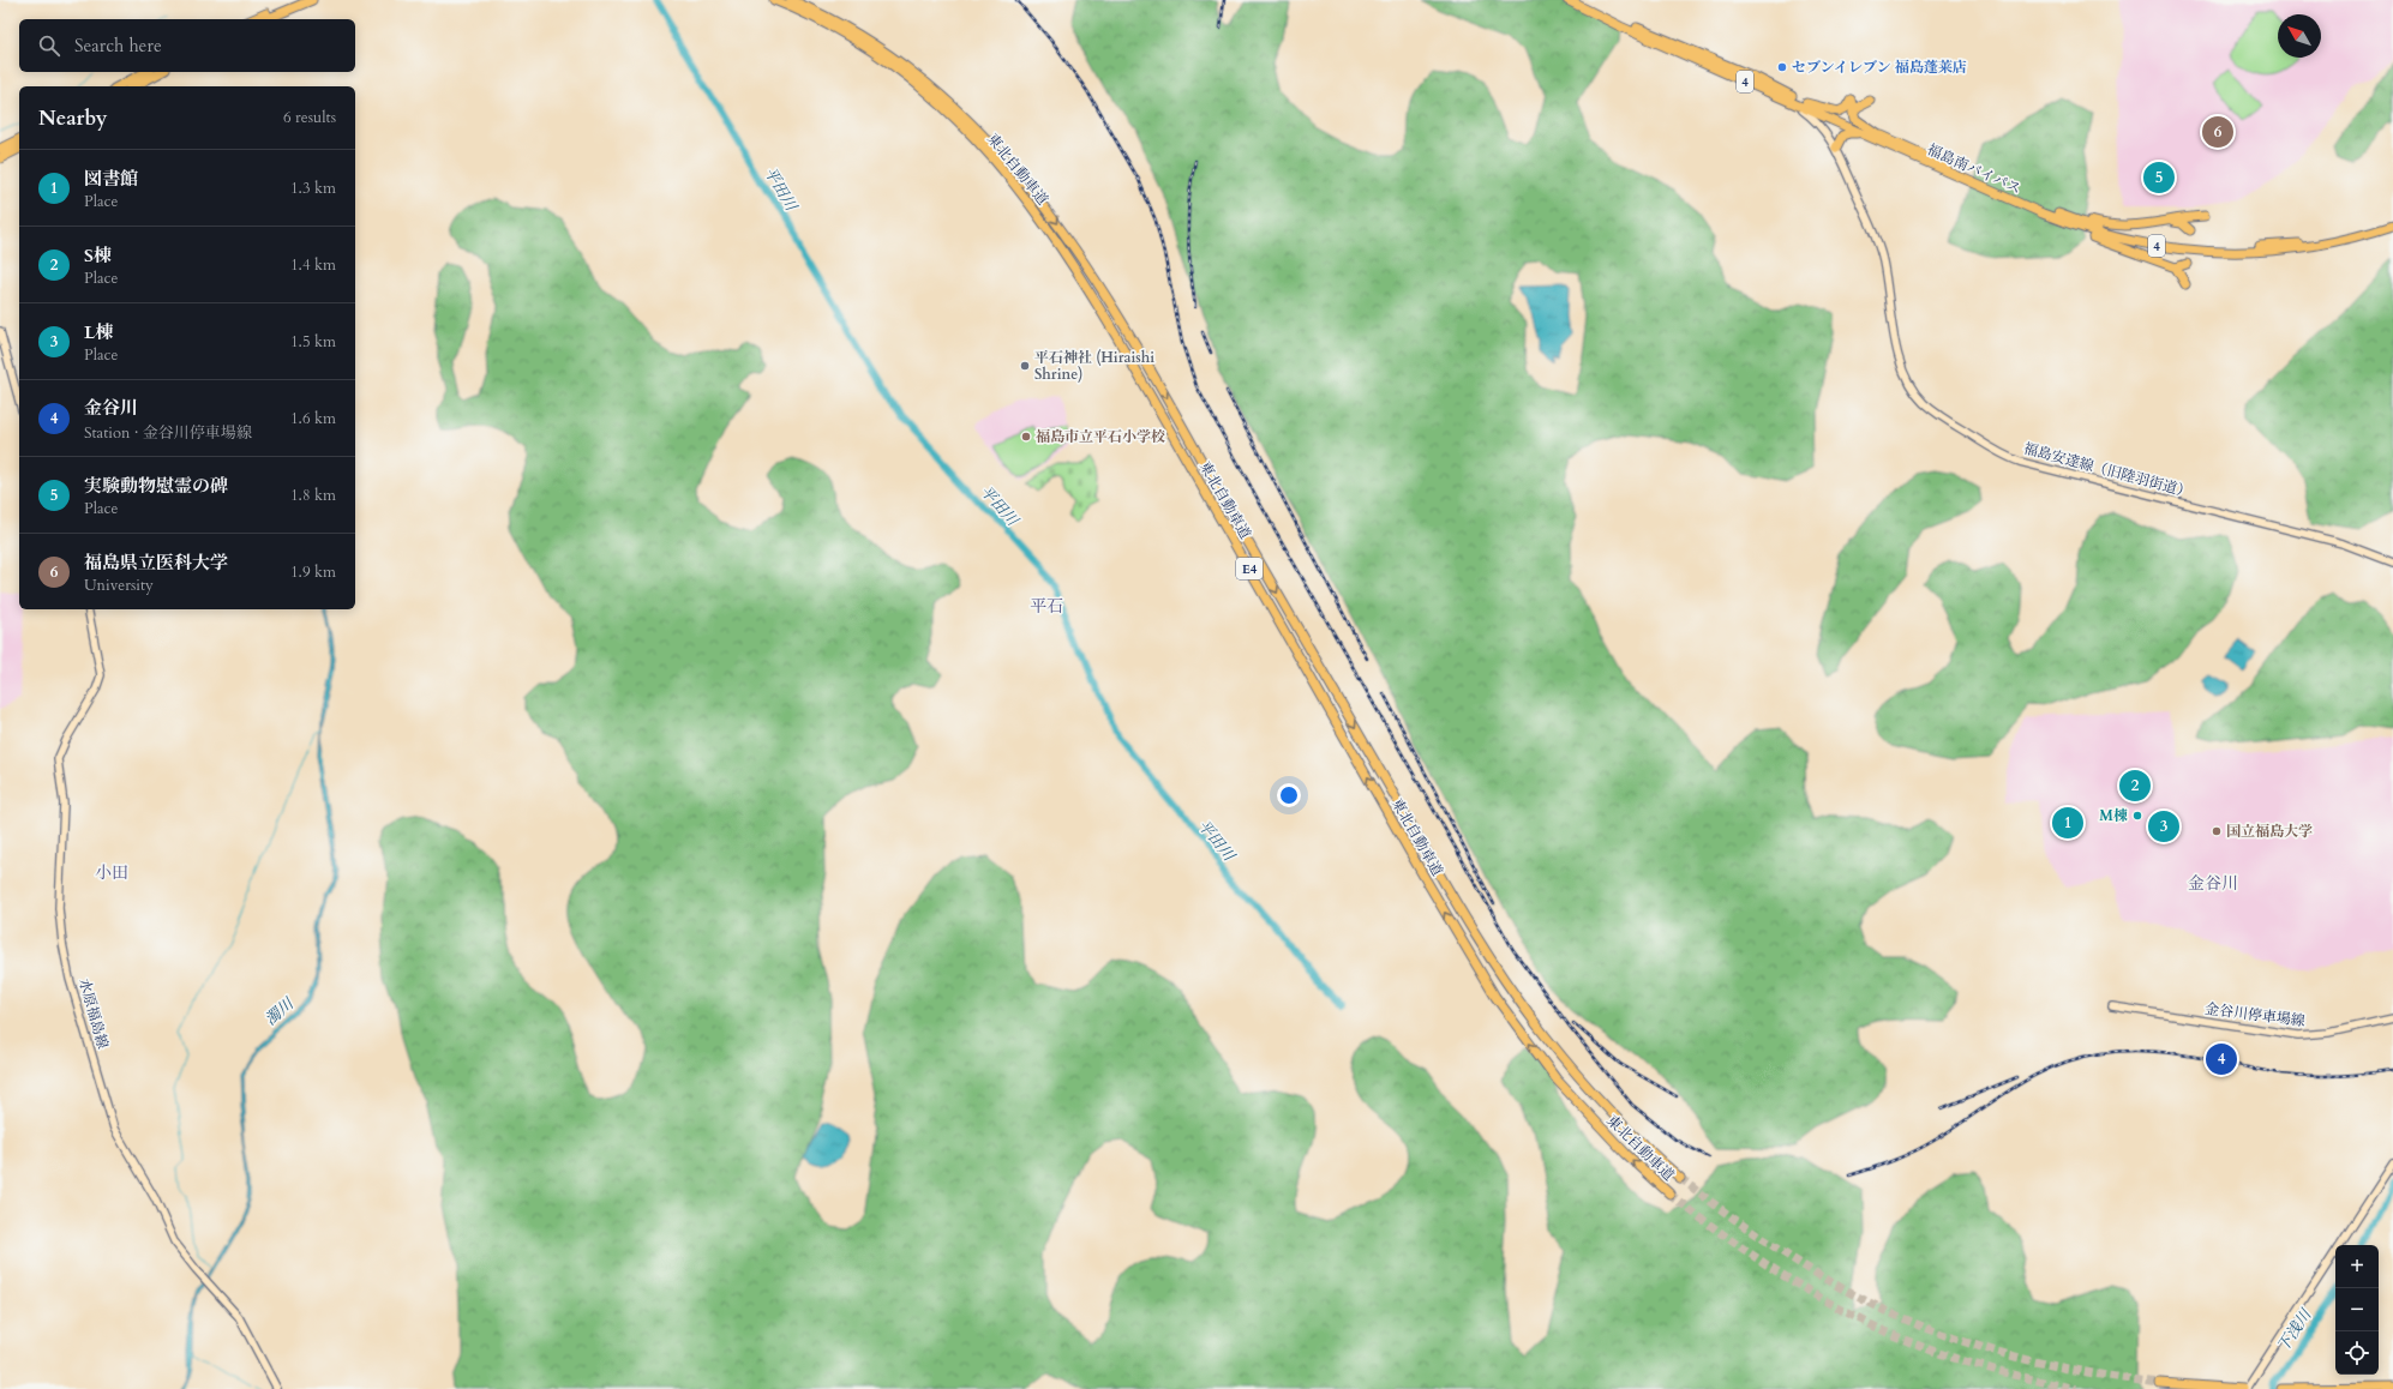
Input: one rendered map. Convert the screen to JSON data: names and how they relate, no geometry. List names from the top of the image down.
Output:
{
  "streets": {
    "highway": [
      "4",
      "東北自動車道",
      "福島南バイパス",
      "E4"
    ],
    "main road": ["福島安達線（旧陸羽街道）", "水原福島線", "金谷川停車場線"]
  },
  "crossings": [
    ["福島南バイパス", "福島安達線（旧陸羽街道）"]
  ],
  "districts": ["平石", "小田", "金谷川"],
  "water": ["平田川", "濁川", "下浅川"],
  "places": [
    "セブンイレブン 福島蓬莱店",
    "平石神社 (Hiraishi Shrine)",
    "福島市立平石小学校",
    "M棟",
    "国立福島大学"
  ],
  "north": "top left",
  "page": {
    "search": "Search here",
    "heading": ["Nearby", "6 results"],
    "pins": [
      "6",
      "5",
      "2",
      "1",
      "3",
      "4"
    ],
    "list": [
      {
        "mark": "1",
        "name": "図書館",
        "note": "Place",
        "value": "1.3 km"
      },
      {
        "mark": "2",
        "name": "S棟",
        "note": "Place",
        "value": "1.4 km"
      },
      {
        "mark": "3",
        "name": "L棟",
        "note": "Place",
        "value": "1.5 km"
      },
      {
        "mark": "4",
        "name": "金谷川",
        "note": "Station · 金谷川停車場線",
        "value": "1.6 km"
      },
      {
        "mark": "5",
        "name": "実験動物慰霊の碑",
        "note": "Place",
        "value": "1.8 km"
      },
      {
        "mark": "6",
        "name": "福島県立医科大学",
        "note": "University",
        "value": "1.9 km"
      }
    ],
    "map_buttons": ["+", "−"]
  }
}
